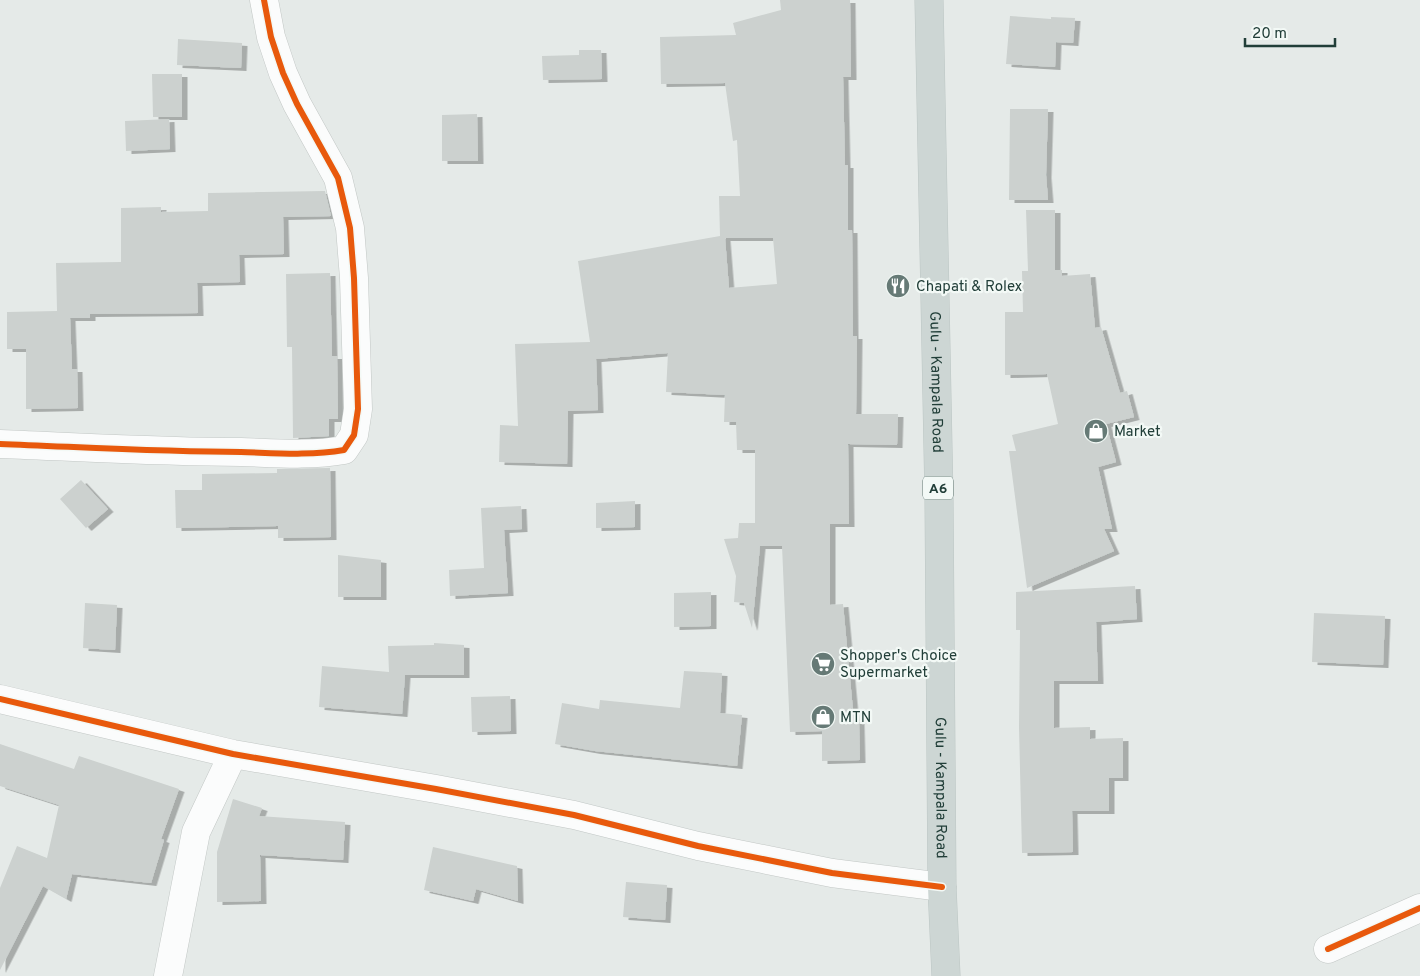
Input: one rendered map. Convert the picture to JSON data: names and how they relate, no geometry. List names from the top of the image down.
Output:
{
  "streets": {
    "main road": ["Gulu - Kampala Road", "A6"]
  },
  "places": {
    "restaurant": ["Chapati & Rolex"],
    "shop": ["Market", "MTN"],
    "supermarket": ["Shopper's Choice Supermarket"]
  },
  "scale_bar": "20 m"
}
